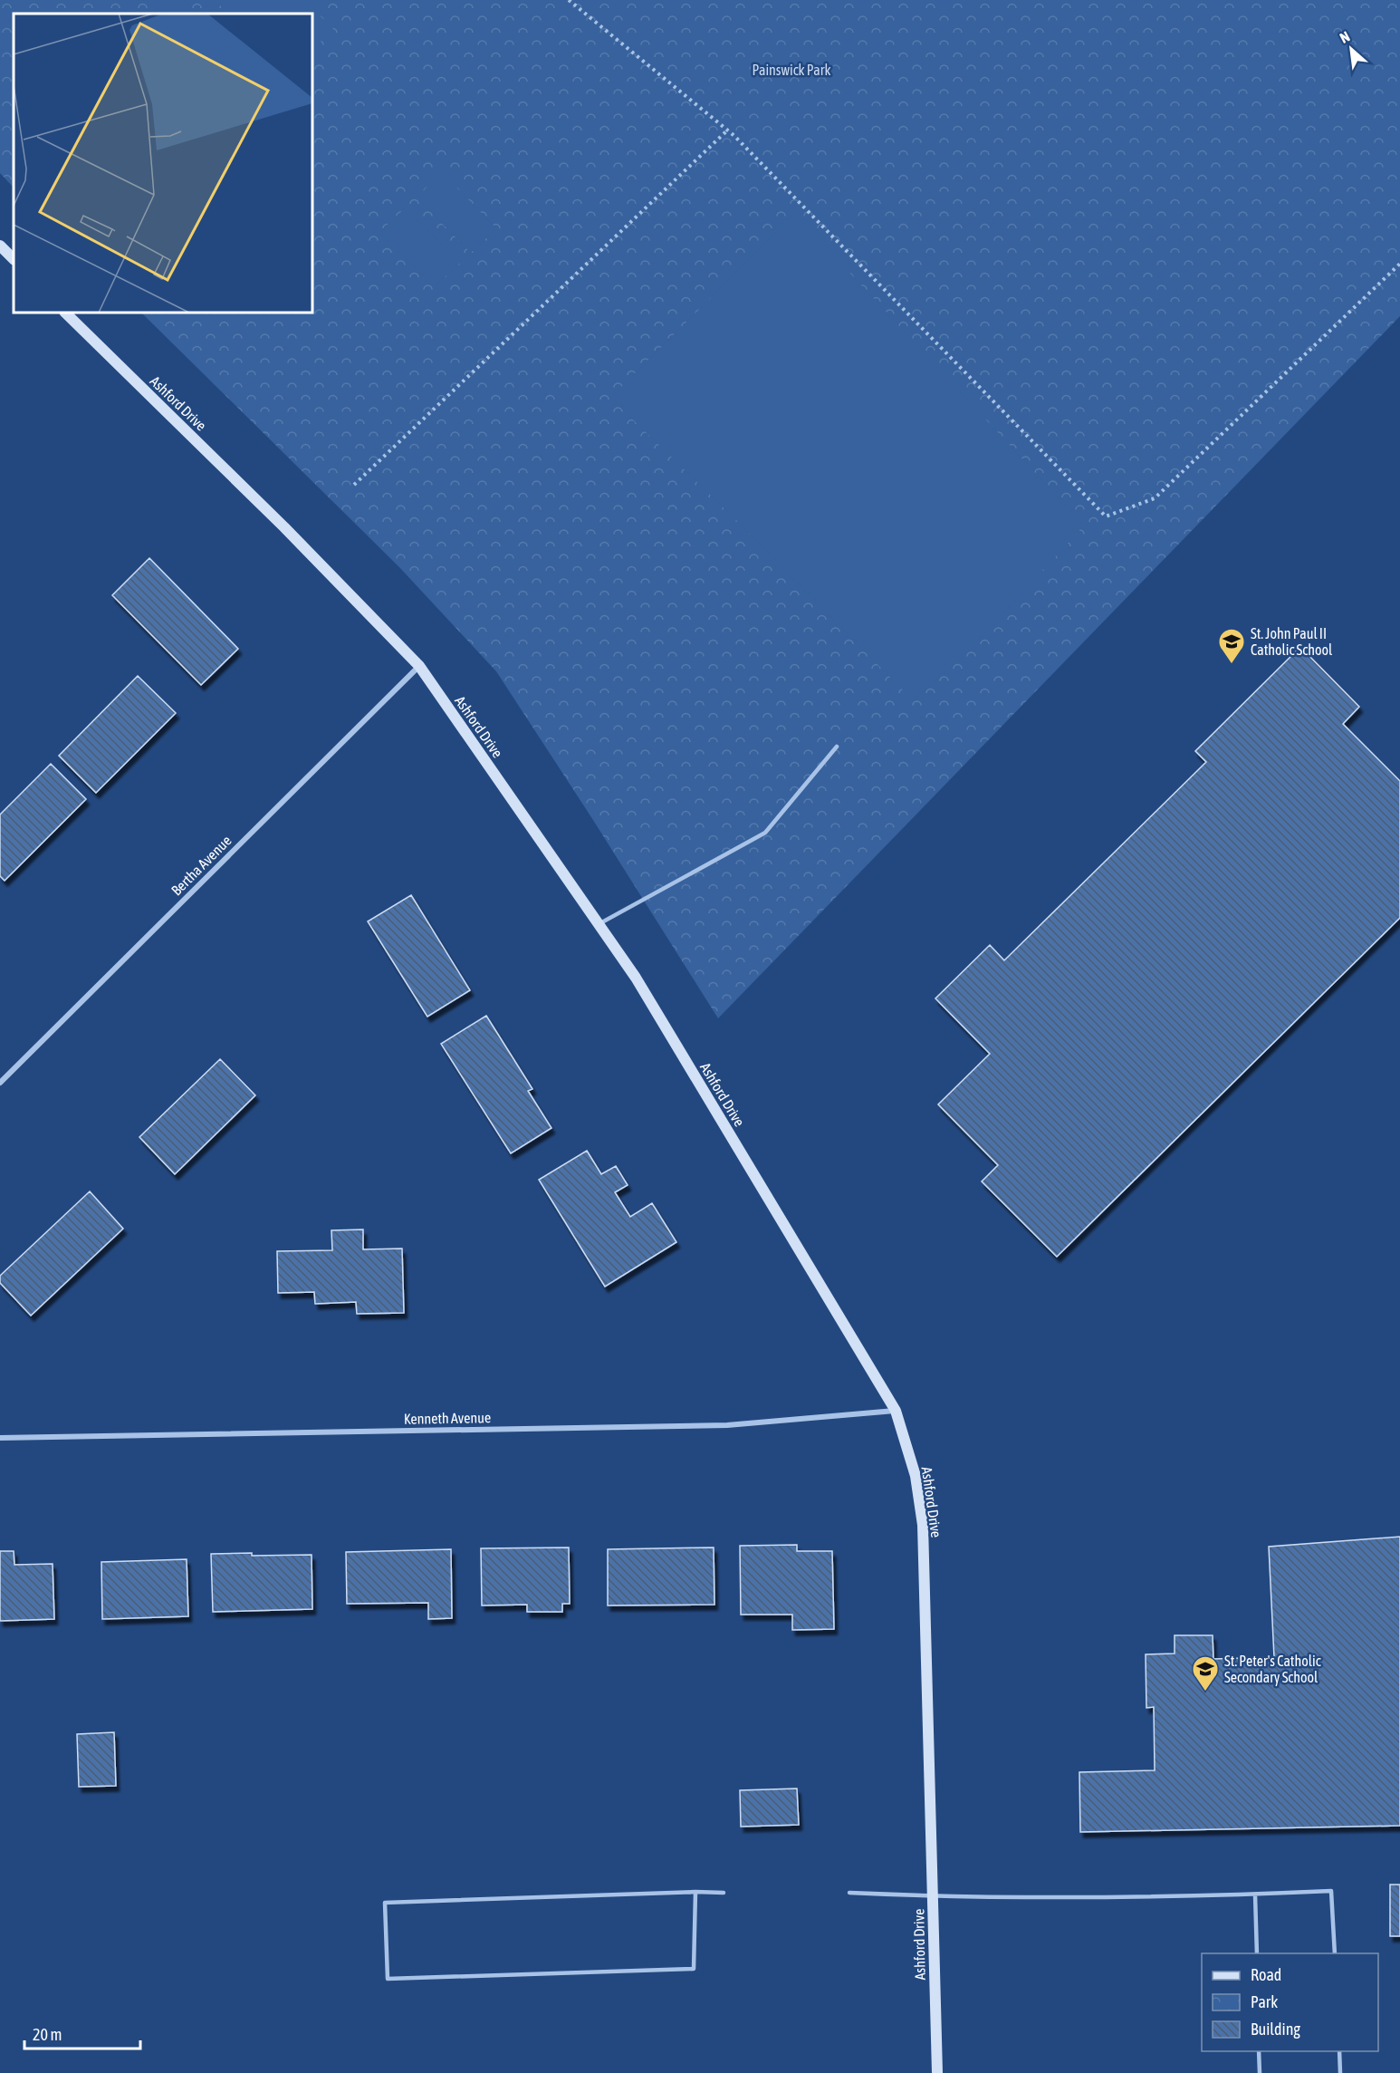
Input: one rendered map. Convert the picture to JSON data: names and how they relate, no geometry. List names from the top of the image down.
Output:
{
  "streets": {
    "main road": ["Ashford Drive"],
    "street": ["Bertha Avenue", "Kenneth Avenue"]
  },
  "crossings": [
    ["Ashford Drive", "Bertha Avenue"],
    ["Ashford Drive", "Kenneth Avenue"]
  ],
  "parks": ["Painswick Park"],
  "places": {
    "school or university": ["St. John Paul II Catholic School", "St. Peter's Catholic Secondary School"]
  },
  "legend": ["Road", "Park", "Building"],
  "scale_bar": "20 m",
  "north": "top left"
}
